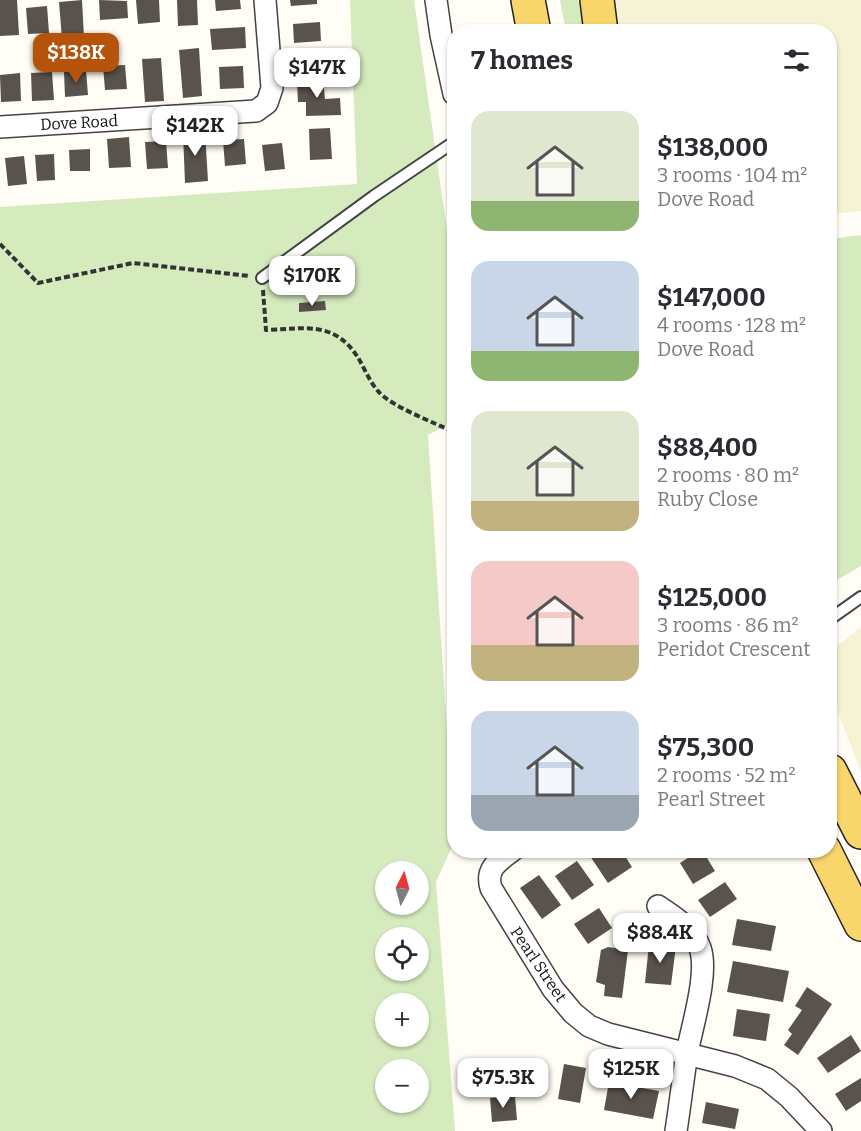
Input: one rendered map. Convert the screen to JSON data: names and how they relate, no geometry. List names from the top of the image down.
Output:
{
  "streets": {
    "street": ["Dove Road", "Pearl Street"]
  },
  "north": "top",
  "page": {
    "heading": "7 homes",
    "price": [
      "$138K",
      "$147K",
      "$142K",
      "$170K",
      "$88.4K",
      "$125K",
      "$75.3K"
    ],
    "list": [
      {
        "name": "$138,000",
        "note": "3 rooms · 104 m² · Dove Road"
      },
      {
        "name": "$147,000",
        "note": "4 rooms · 128 m² · Dove Road"
      },
      {
        "name": "$88,400",
        "note": "2 rooms · 80 m² · Ruby Close"
      },
      {
        "name": "$125,000",
        "note": "3 rooms · 86 m² · Peridot Crescent"
      },
      {
        "name": "$75,300",
        "note": "2 rooms · 52 m² · Pearl Street"
      }
    ],
    "map_buttons": ["+", "−"]
  }
}
